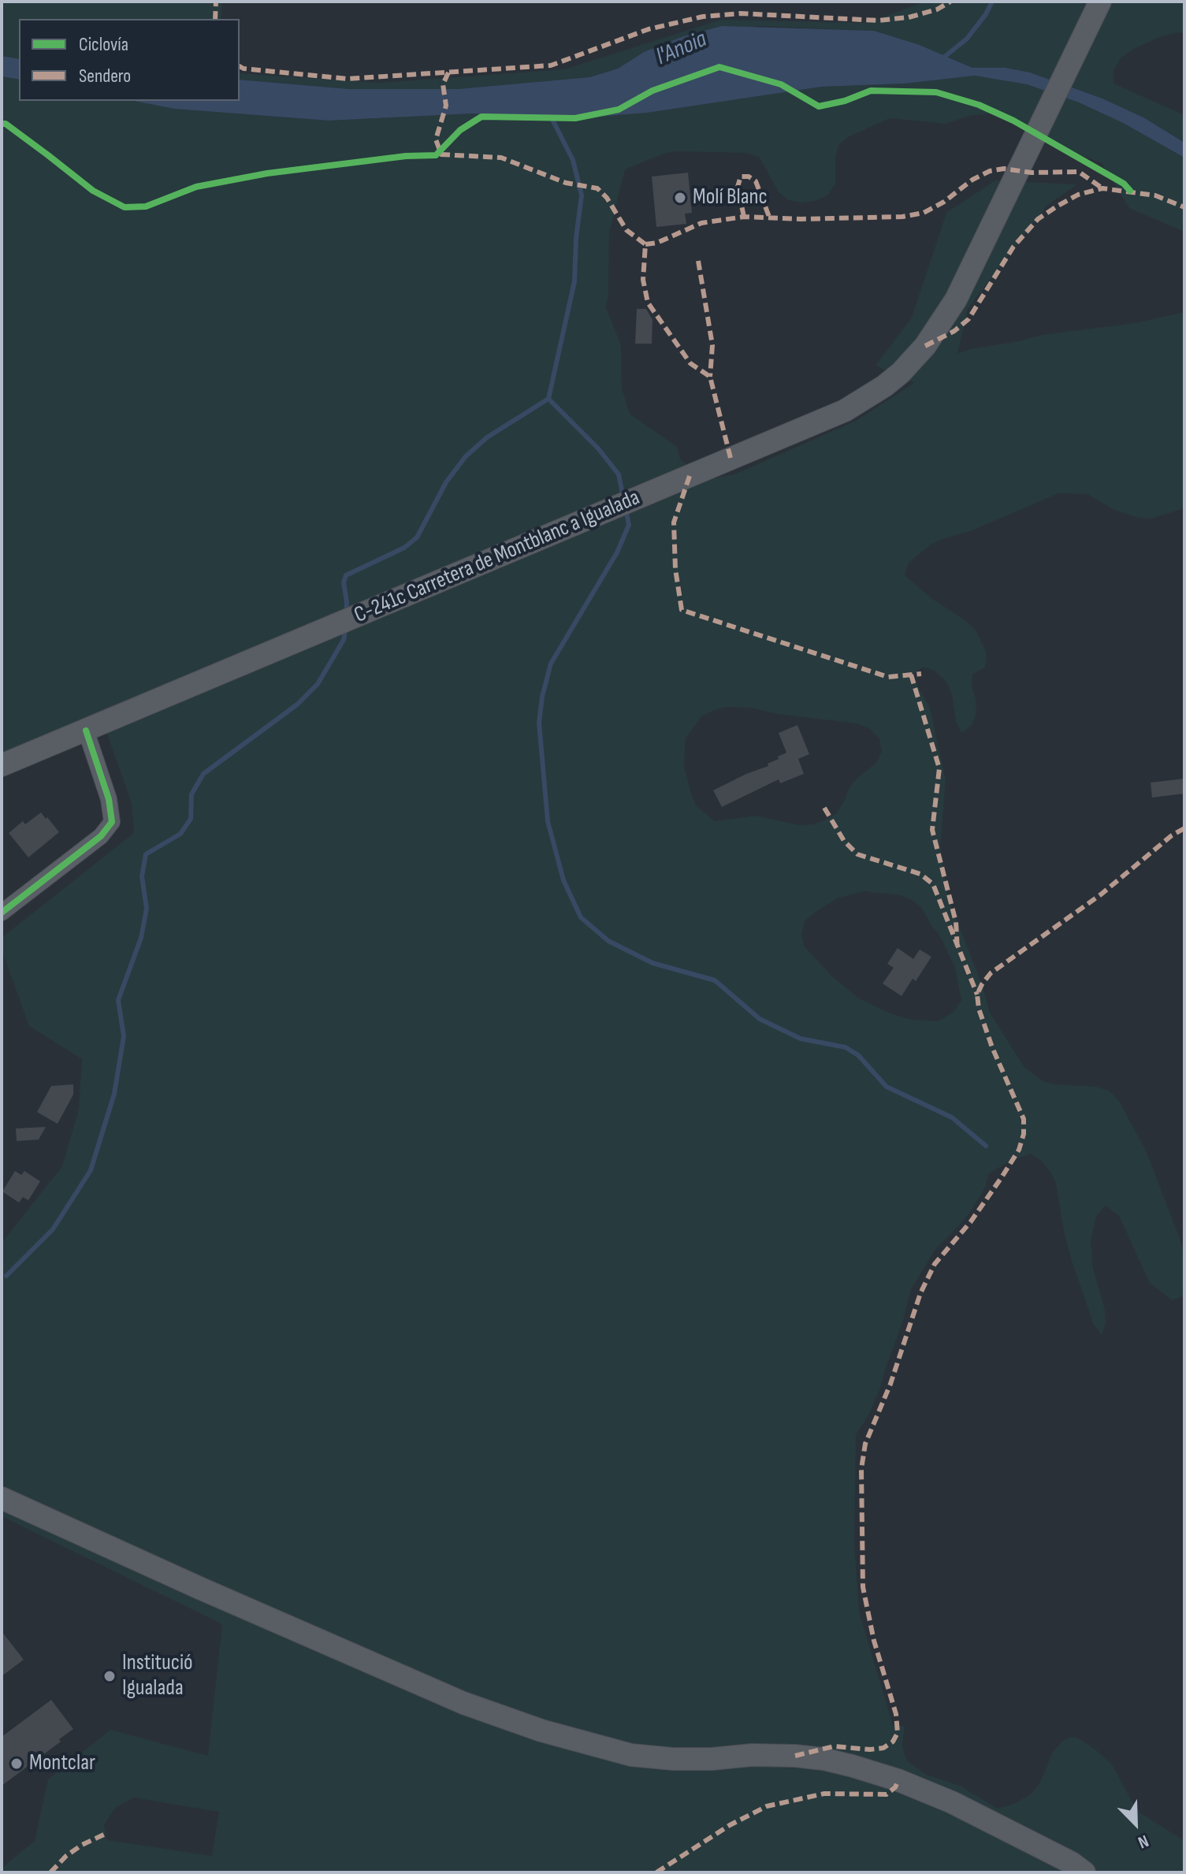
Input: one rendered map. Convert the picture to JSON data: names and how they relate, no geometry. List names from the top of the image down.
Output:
{
  "streets": {
    "main road": ["C-241c Carretera de Montblanc a Igualada"]
  },
  "water": ["l'Anoia"],
  "places": ["Molí Blanc", "Institució Igualada", "Montclar"],
  "legend": ["Ciclovía", "Sendero"],
  "north": "bottom right"
}
